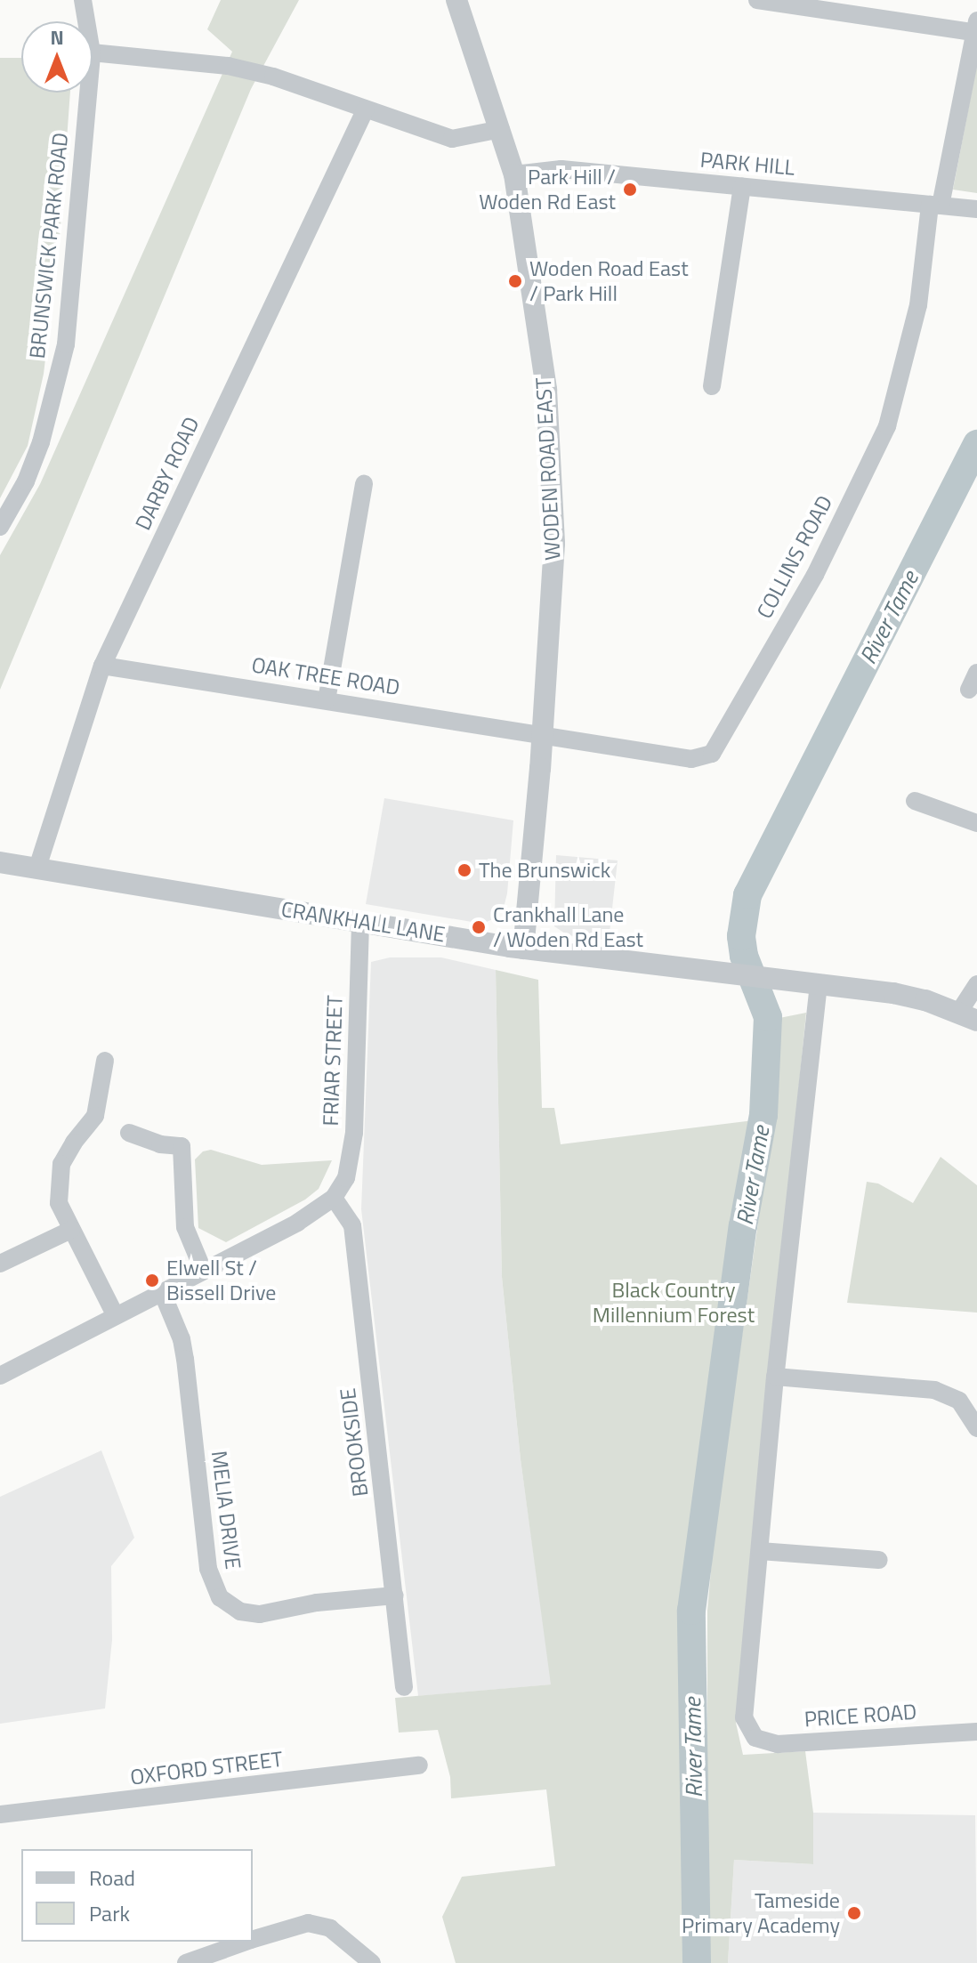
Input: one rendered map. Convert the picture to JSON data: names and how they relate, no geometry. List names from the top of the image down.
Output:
{
  "streets": {
    "street": [
      "PARK HILL",
      "BRUNSWICK PARK ROAD",
      "WODEN ROAD EAST",
      "DARBY ROAD",
      "COLLINS ROAD",
      "OAK TREE ROAD",
      "CRANKHALL LANE",
      "FRIAR STREET",
      "BROOKSIDE",
      "MELIA DRIVE",
      "PRICE ROAD",
      "OXFORD STREET"
    ]
  },
  "crossings": [
    ["PARK HILL", "WODEN ROAD EAST"],
    ["PARK HILL", "COLLINS ROAD"],
    ["WODEN ROAD EAST", "COLLINS ROAD"],
    ["WODEN ROAD EAST", "OAK TREE ROAD"],
    ["WODEN ROAD EAST", "CRANKHALL LANE"],
    ["DARBY ROAD", "OAK TREE ROAD"],
    ["DARBY ROAD", "CRANKHALL LANE"],
    ["COLLINS ROAD", "OAK TREE ROAD"],
    ["CRANKHALL LANE", "FRIAR STREET"],
    ["FRIAR STREET", "BROOKSIDE"],
    ["BROOKSIDE", "MELIA DRIVE"]
  ],
  "water": ["River Tame"],
  "parks": ["Black Country Millennium Forest"],
  "places": [
    "Park Hill / Woden Rd East",
    "Woden Road East / Park Hill",
    "The Brunswick",
    "Crankhall Lane / Woden Rd East",
    "Elwell St / Bissell Drive",
    "Tameside Primary Academy"
  ],
  "legend": ["Road", "Park"],
  "north": "top"
}
